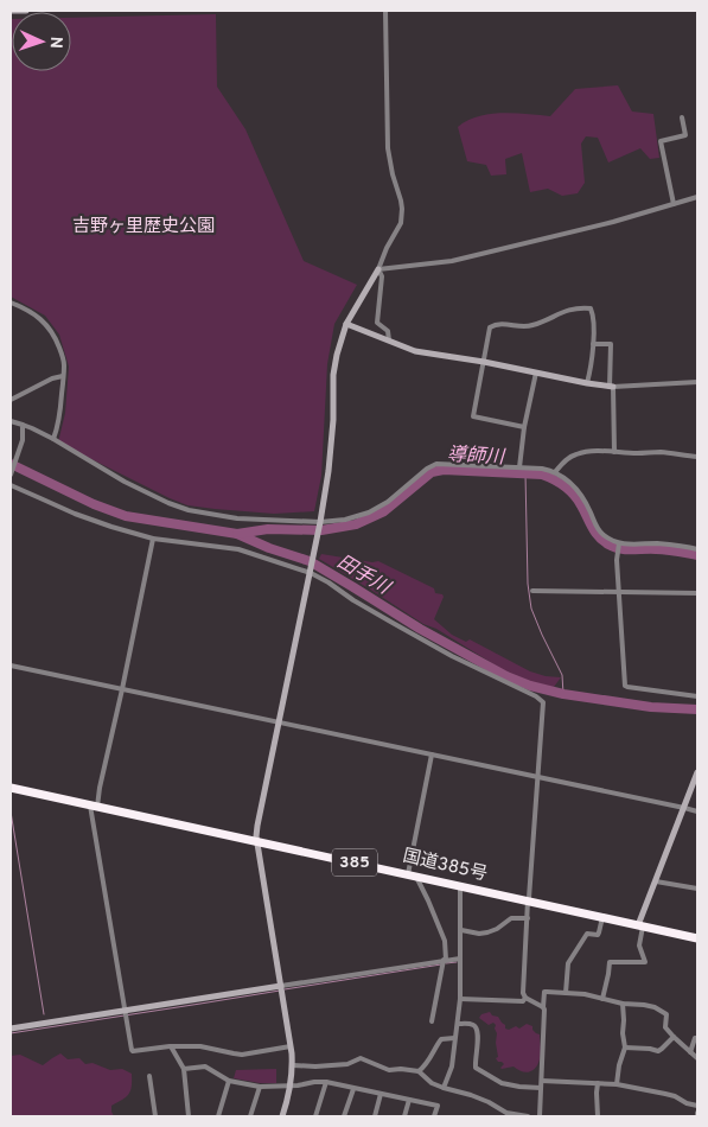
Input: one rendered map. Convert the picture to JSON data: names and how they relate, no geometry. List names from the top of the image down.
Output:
{
  "streets": {
    "highway": ["385", "国道385号"]
  },
  "water": ["導師川", "田手川"],
  "parks": ["吉野ヶ里歴史公園"],
  "north": "right"
}
